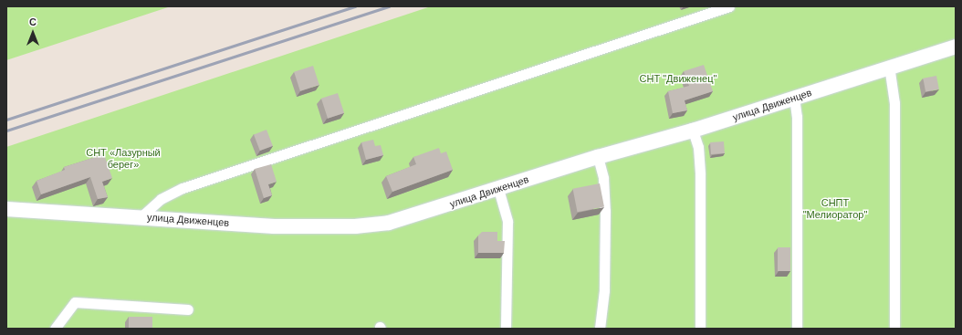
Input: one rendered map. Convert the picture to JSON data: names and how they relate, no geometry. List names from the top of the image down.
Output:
{
  "streets": {
    "street": ["улица Движенцев"]
  },
  "parks": ["СНТ \"Движенец\"", "СНТ «Лазурный берег»", "СНПТ \"Мелиоратор\""],
  "north": "top"
}
